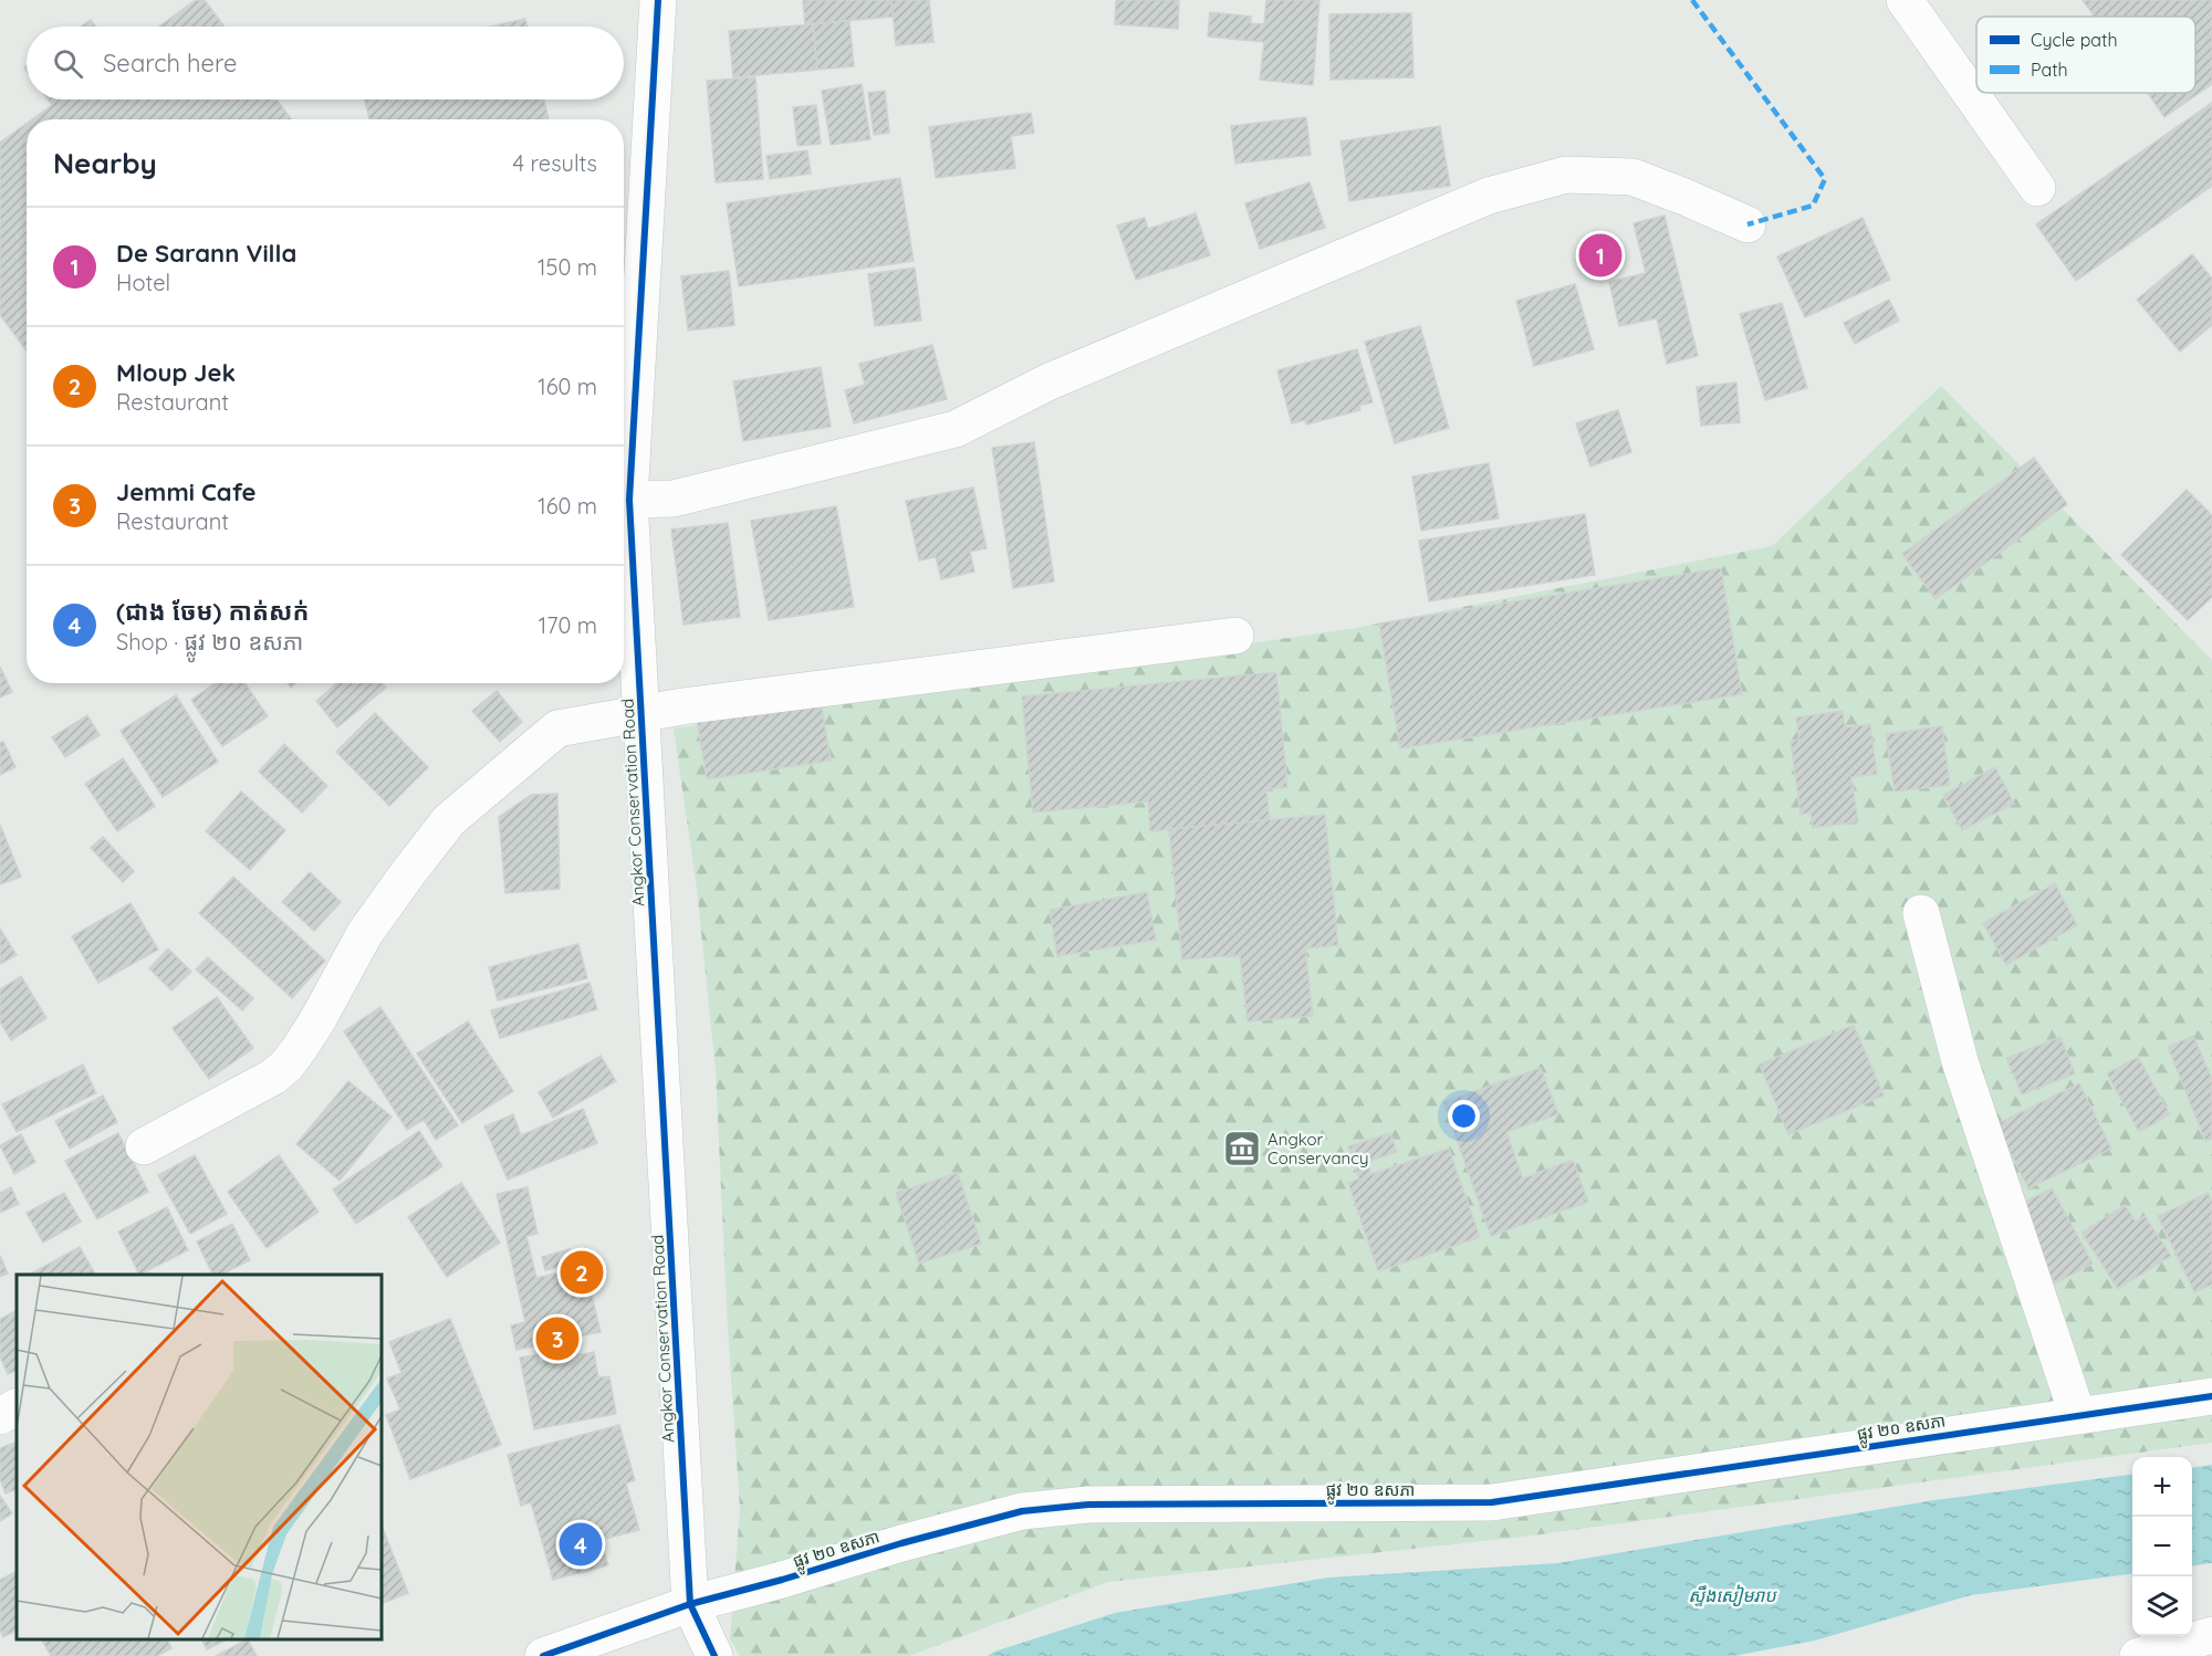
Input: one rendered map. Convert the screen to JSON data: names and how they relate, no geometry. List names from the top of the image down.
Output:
{
  "streets": {
    "street": ["Angkor Conservation Road", "ផ្លូវ ២០ ឧសភា"]
  },
  "crossings": [
    ["Angkor Conservation Road", "ផ្លូវ ២០ ឧសភា"]
  ],
  "water": ["ស្ទឹងសៀមរាប"],
  "places": {
    "museum": ["Angkor Conservancy"]
  },
  "legend": ["Cycle path", "Path"],
  "page": {
    "search": "Search here",
    "heading": ["Nearby", "4 results"],
    "list": [
      {
        "mark": "1",
        "name": "De Sarann Villa",
        "note": "Hotel",
        "value": "150 m"
      },
      {
        "mark": "2",
        "name": "Mloup Jek",
        "note": "Restaurant",
        "value": "160 m"
      },
      {
        "mark": "3",
        "name": "Jemmi Cafe",
        "note": "Restaurant",
        "value": "160 m"
      },
      {
        "mark": "4",
        "name": "(ជាង ចែម) កាត់សក់",
        "note": "Shop · ផ្លូវ ២០ ឧសភា",
        "value": "170 m"
      }
    ],
    "pins": [
      "1",
      "2",
      "3",
      "4"
    ],
    "map_buttons": ["+", "−"]
  }
}
